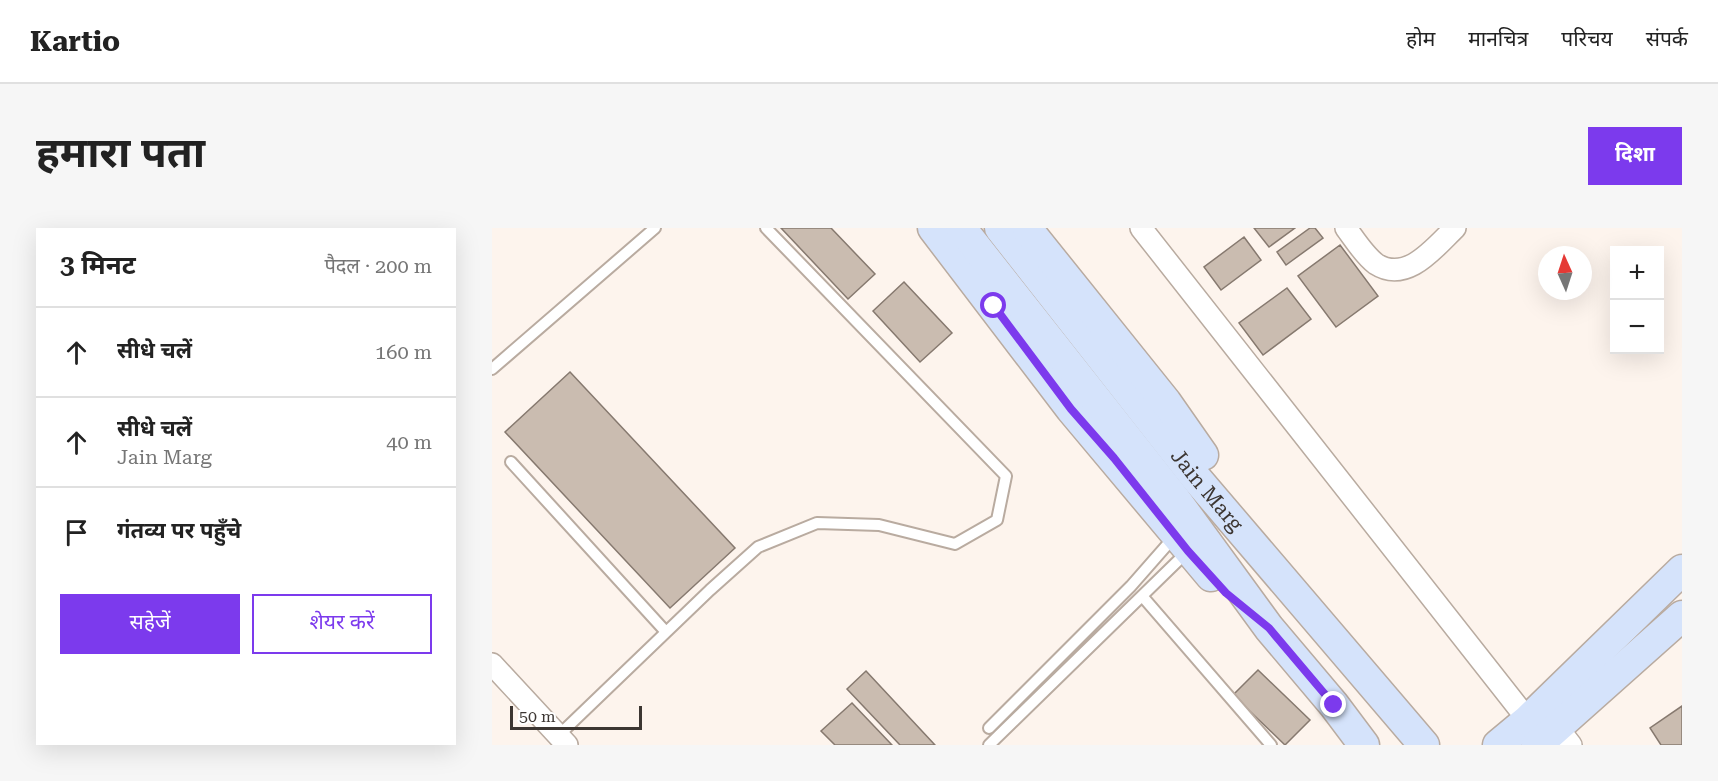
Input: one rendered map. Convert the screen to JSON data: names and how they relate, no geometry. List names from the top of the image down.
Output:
{
  "streets": {
    "street": ["Jain Marg"]
  },
  "scale_bar": "50 m",
  "north": "top",
  "page": {
    "header": "Kartio",
    "nav": [
      "होम",
      "मानचित्र",
      "परिचय",
      "संपर्क"
    ],
    "buttons": [
      "दिशा",
      ["सहेजें", "शेयर करें"]
    ],
    "title": "हमारा पता",
    "heading": ["3 मिनट", "पैदल · 200 m"],
    "map_buttons": ["+", "−"],
    "list": [
      ["सीधे चलें", "160 m"],
      ["सीधे चलें", "Jain Marg", "40 m"],
      "गंतव्य पर पहुँचे"
    ],
    "scale": "50 m"
  }
}
